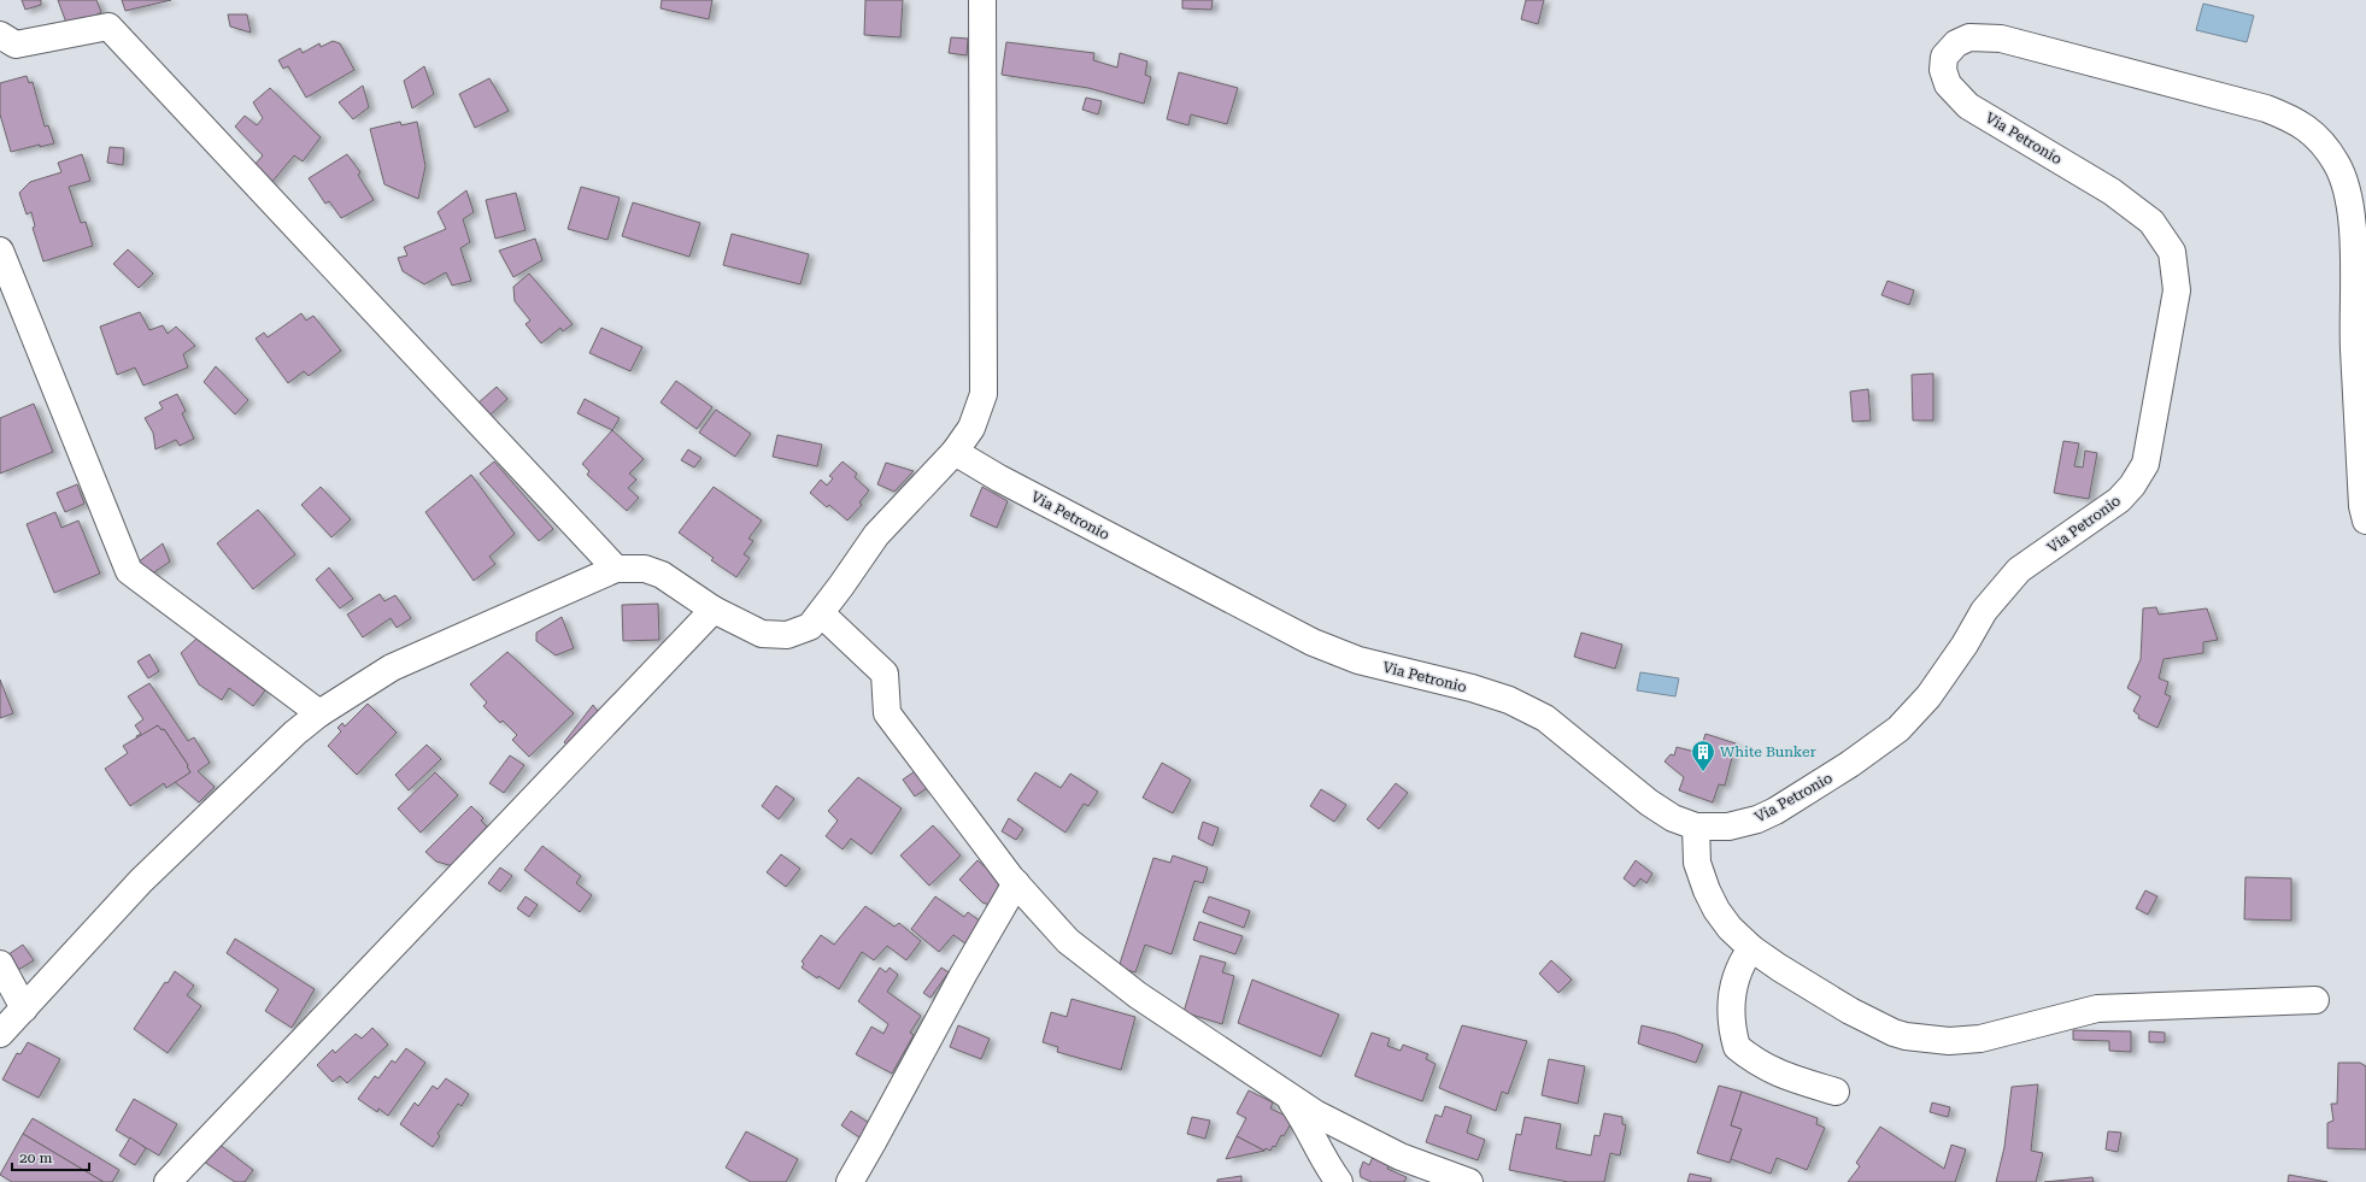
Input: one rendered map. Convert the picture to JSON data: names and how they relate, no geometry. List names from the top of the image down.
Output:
{
  "streets": {
    "street": ["Via Petronio"]
  },
  "places": {
    "building": ["White Bunker"]
  },
  "scale_bar": "20 m"
}
